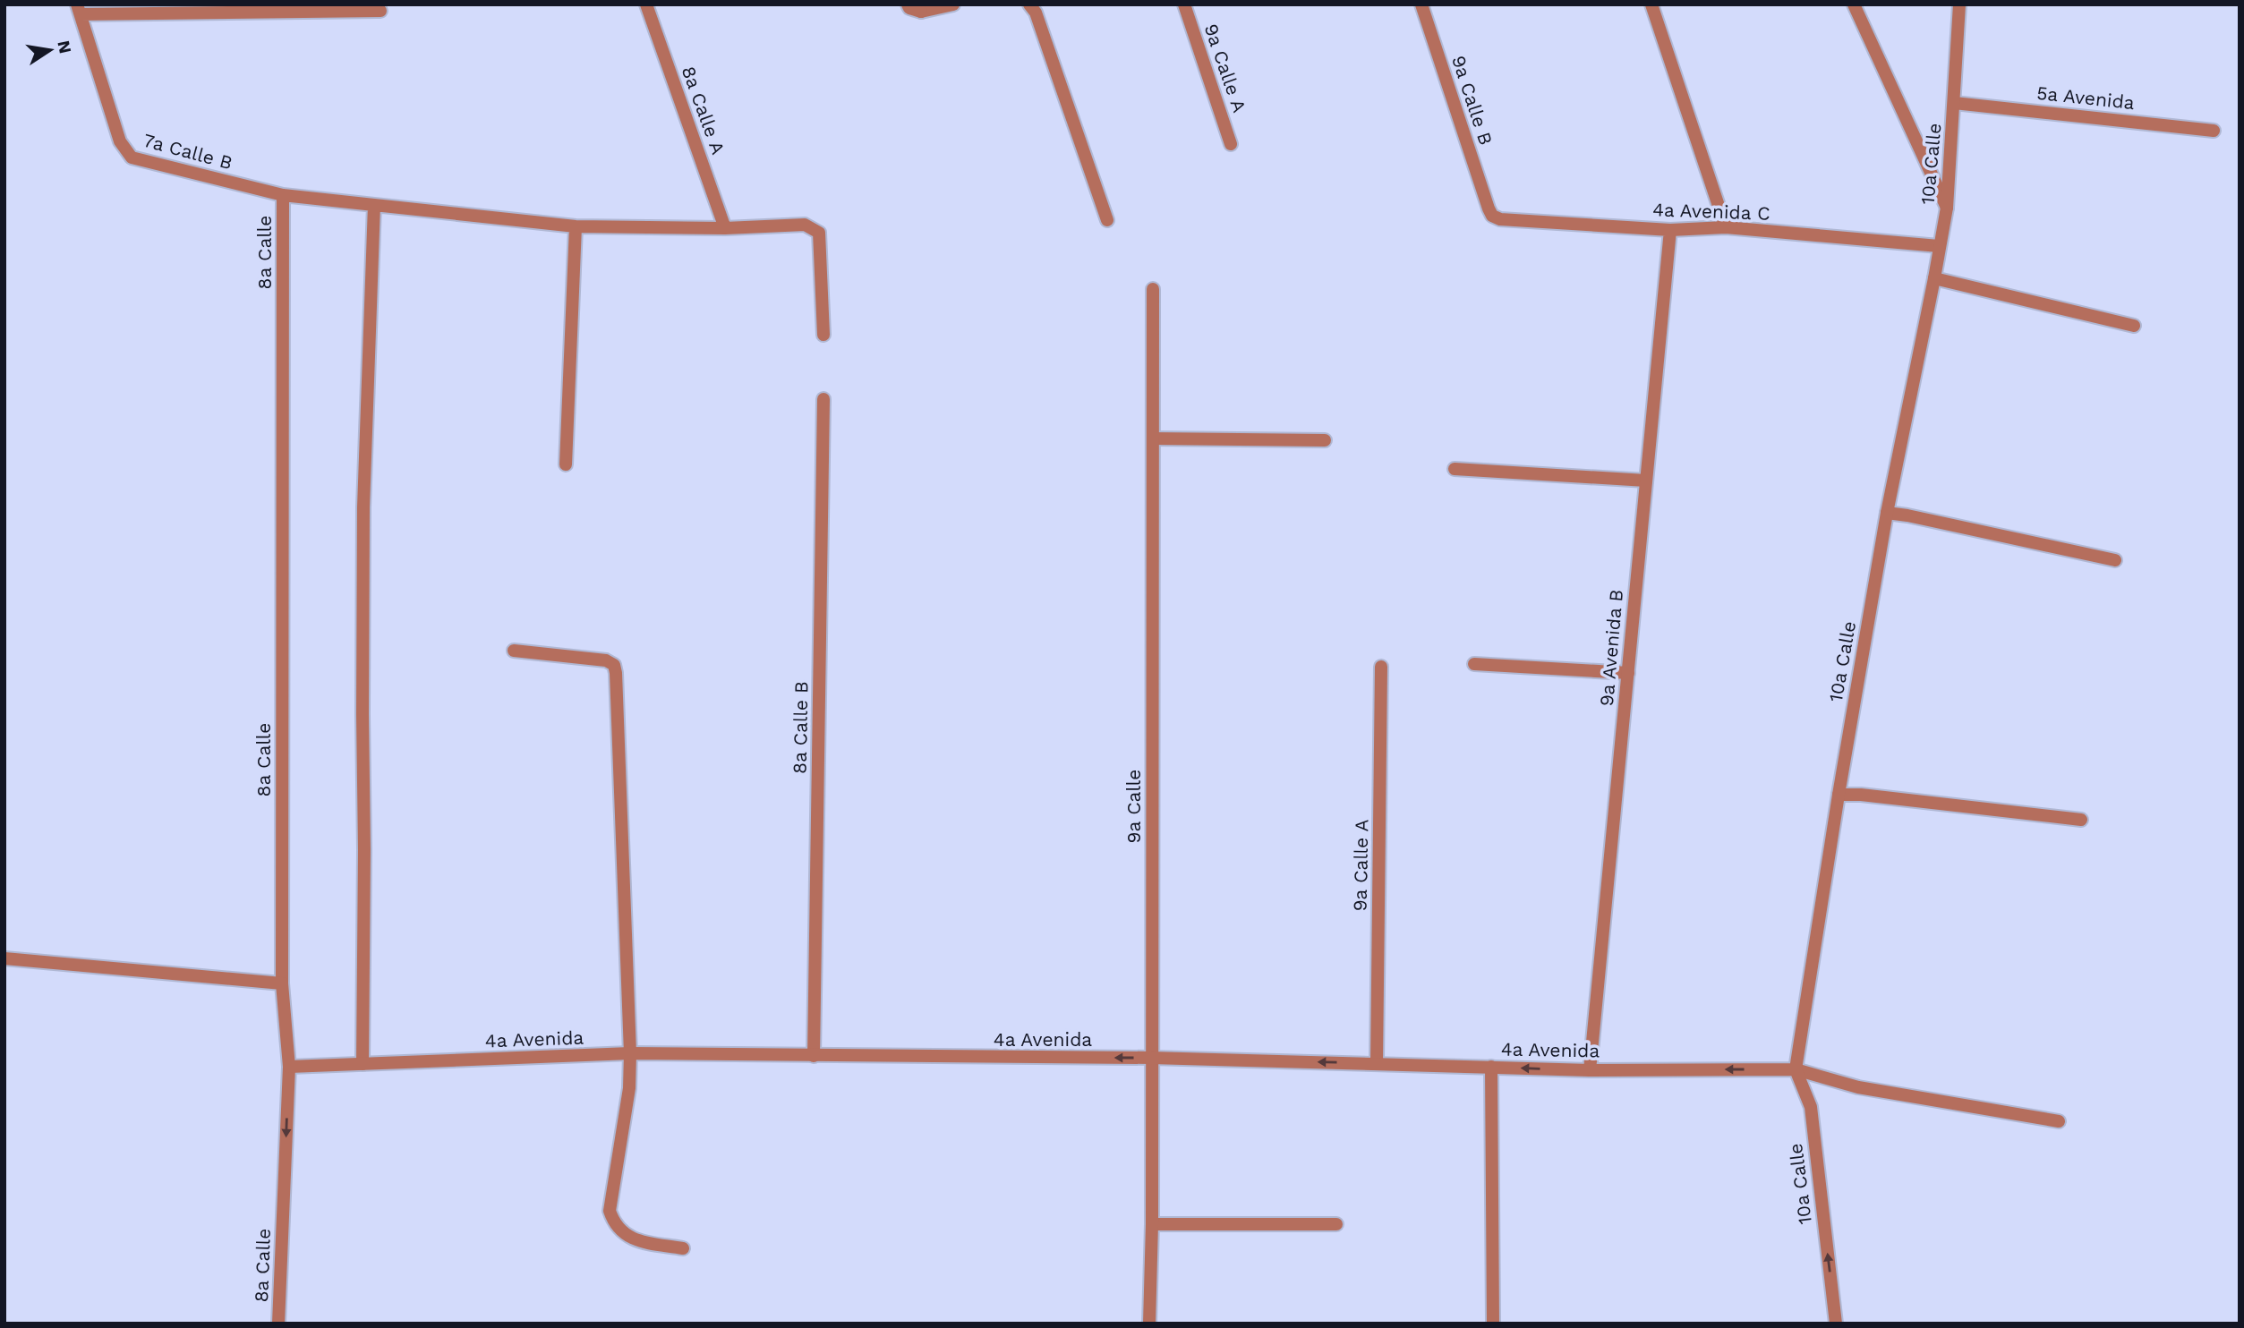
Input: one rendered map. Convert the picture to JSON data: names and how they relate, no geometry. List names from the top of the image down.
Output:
{
  "streets": {
    "street": [
      "9a Calle A",
      "5a Avenida",
      "9a Calle B",
      "8a Calle A",
      "7a Calle B",
      "10a Calle",
      "4a Avenida C",
      "8a Calle",
      "9a Avenida B",
      "8a Calle B",
      "9a Calle",
      "4a Avenida"
    ]
  },
  "crossings": [
    ["9a Calle A", "4a Avenida"],
    ["5a Avenida", "10a Calle"],
    ["9a Calle B", "4a Avenida C"],
    ["8a Calle A", "7a Calle B"],
    ["7a Calle B", "8a Calle"],
    ["10a Calle", "4a Avenida C"],
    ["10a Calle", "4a Avenida"],
    ["4a Avenida C", "9a Avenida B"],
    ["8a Calle", "4a Avenida"],
    ["9a Avenida B", "4a Avenida"],
    ["8a Calle B", "4a Avenida"],
    ["9a Calle", "4a Avenida"]
  ],
  "one_way": ["4a Avenida"],
  "north": "right"
}
